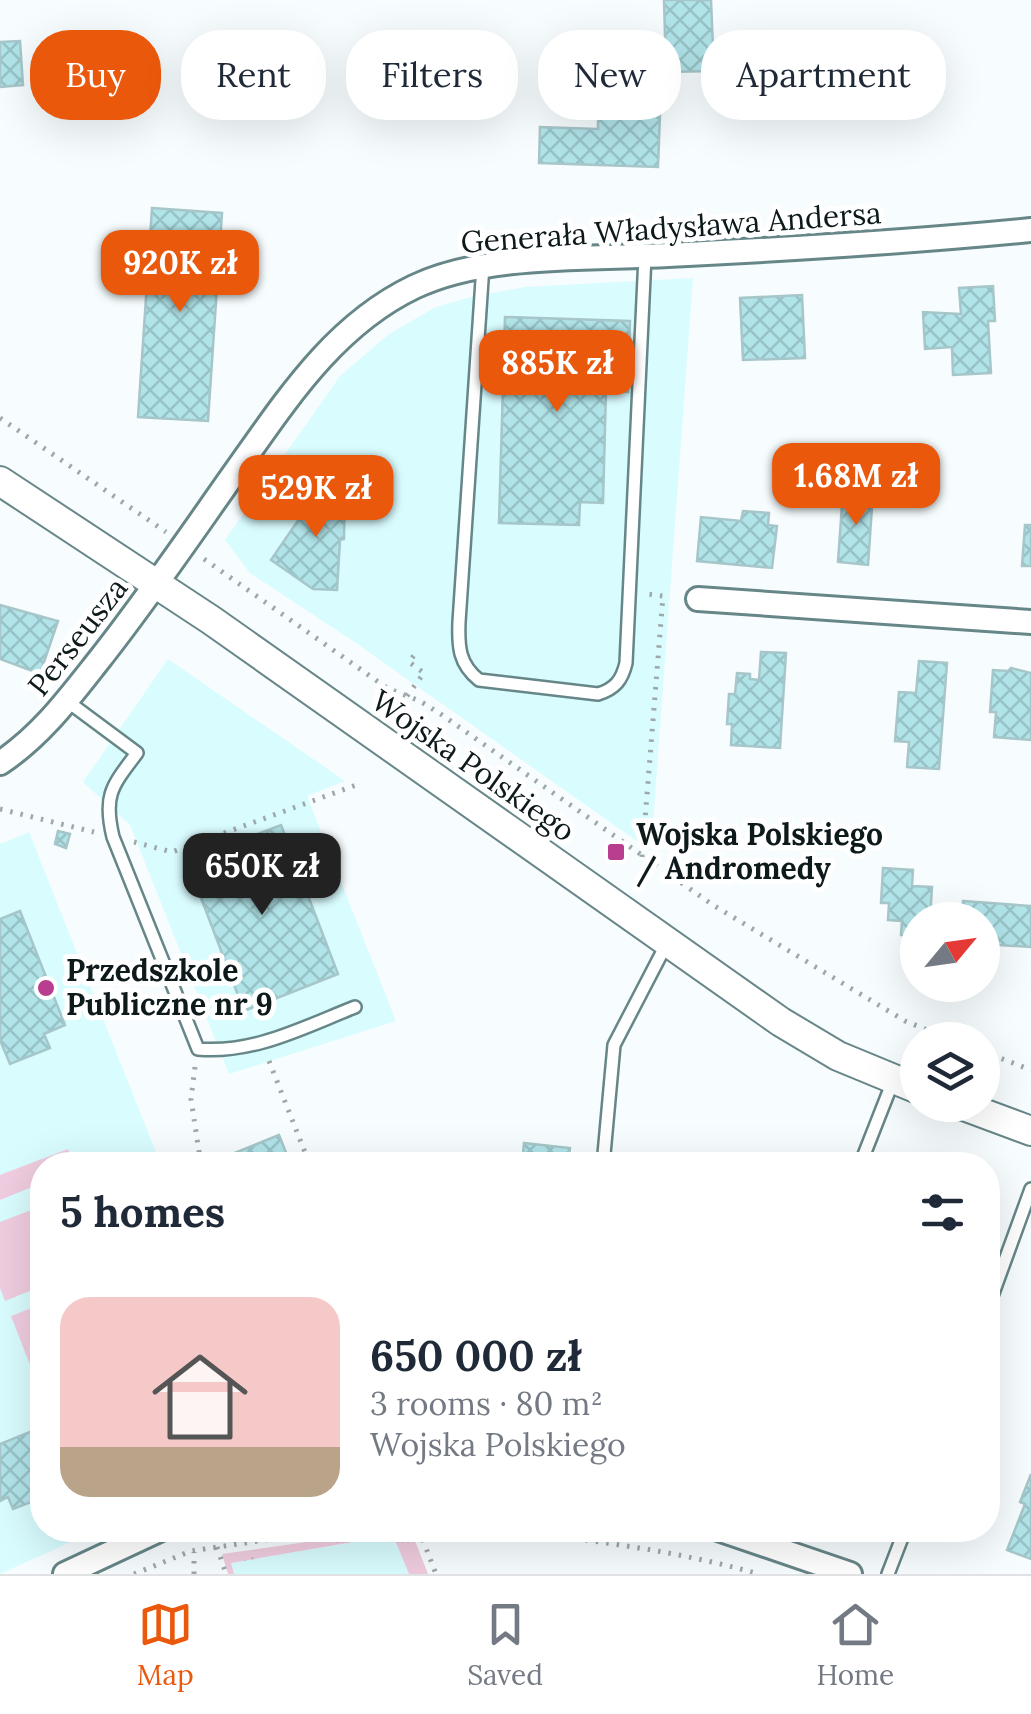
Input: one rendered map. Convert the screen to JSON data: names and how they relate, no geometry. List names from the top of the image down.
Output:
{
  "streets": {
    "street": ["Generała Władysława Andersa", "Perseusza", "Wojska Polskiego"]
  },
  "crossings": [
    ["Generała Władysława Andersa", "Perseusza"],
    ["Generała Władysława Andersa", "Wojska Polskiego"],
    ["Perseusza", "Wojska Polskiego"]
  ],
  "places": {
    "transit": ["Wojska Polskiego / Andromedy"],
    "other": ["Przedszkole Publiczne nr 9"]
  },
  "north": "top right",
  "page": {
    "chip": [
      "Buy",
      "Rent",
      "Filters",
      "New",
      "Apartment"
    ],
    "price": [
      "920K zł",
      "885K zł",
      "1.68M zł",
      "529K zł",
      "650K zł"
    ],
    "heading": "5 homes",
    "list": [
      {
        "name": "650 000 zł",
        "note": "3 rooms · 80 m² · Wojska Polskiego"
      }
    ],
    "tabs": ["Map", "Saved", "Home"]
  }
}
